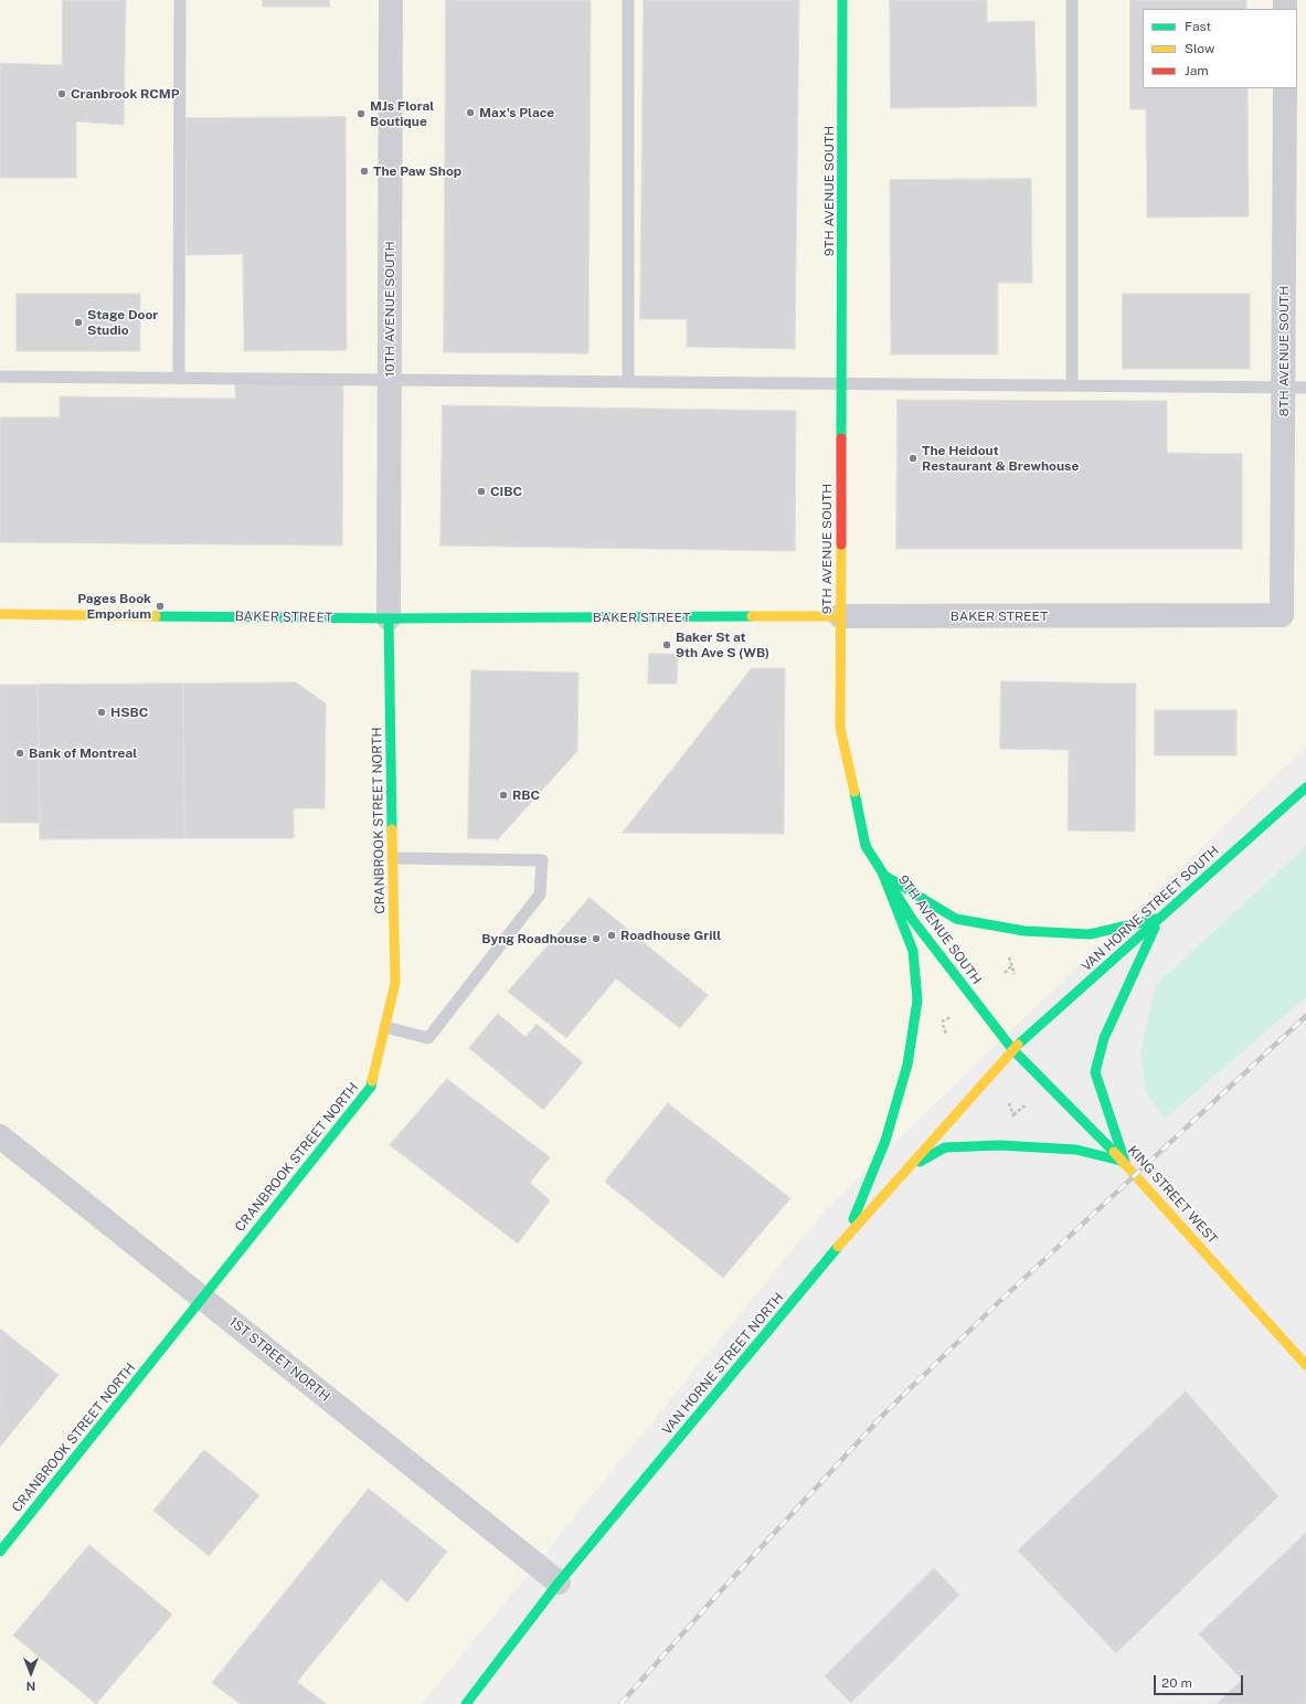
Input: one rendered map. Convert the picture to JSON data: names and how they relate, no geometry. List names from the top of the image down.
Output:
{
  "streets": {
    "main road": [
      "9TH AVENUE SOUTH",
      "BAKER STREET",
      "CRANBROOK STREET NORTH",
      "VAN HORNE STREET SOUTH",
      "KING STREET WEST",
      "VAN HORNE STREET NORTH"
    ],
    "street": ["10TH AVENUE SOUTH", "8TH AVENUE SOUTH", "1ST STREET NORTH"]
  },
  "crossings": [
    ["9TH AVENUE SOUTH", "BAKER STREET"],
    ["9TH AVENUE SOUTH", "VAN HORNE STREET SOUTH"],
    ["9TH AVENUE SOUTH", "KING STREET WEST"],
    ["9TH AVENUE SOUTH", "VAN HORNE STREET NORTH"],
    ["10TH AVENUE SOUTH", "BAKER STREET"],
    ["10TH AVENUE SOUTH", "CRANBROOK STREET NORTH"],
    ["8TH AVENUE SOUTH", "BAKER STREET"],
    ["BAKER STREET", "CRANBROOK STREET NORTH"],
    ["CRANBROOK STREET NORTH", "1ST STREET NORTH"],
    ["VAN HORNE STREET SOUTH", "KING STREET WEST"],
    ["VAN HORNE STREET SOUTH", "VAN HORNE STREET NORTH"],
    ["KING STREET WEST", "VAN HORNE STREET NORTH"],
    ["1ST STREET NORTH", "VAN HORNE STREET NORTH"]
  ],
  "places": [
    "Cranbrook RCMP",
    "Max's Place",
    "MJs Floral Boutique",
    "The Paw Shop",
    "Stage Door Studio",
    "The Heidout Restaurant & Brewhouse",
    "CIBC",
    "Pages Book Emporium",
    "Baker St at 9th Ave S (WB)",
    "HSBC",
    "Bank of Montreal",
    "RBC",
    "Roadhouse Grill",
    "Byng Roadhouse"
  ],
  "legend": ["Fast", "Slow", "Jam"],
  "scale_bar": "20 m",
  "north": "bottom"
}
